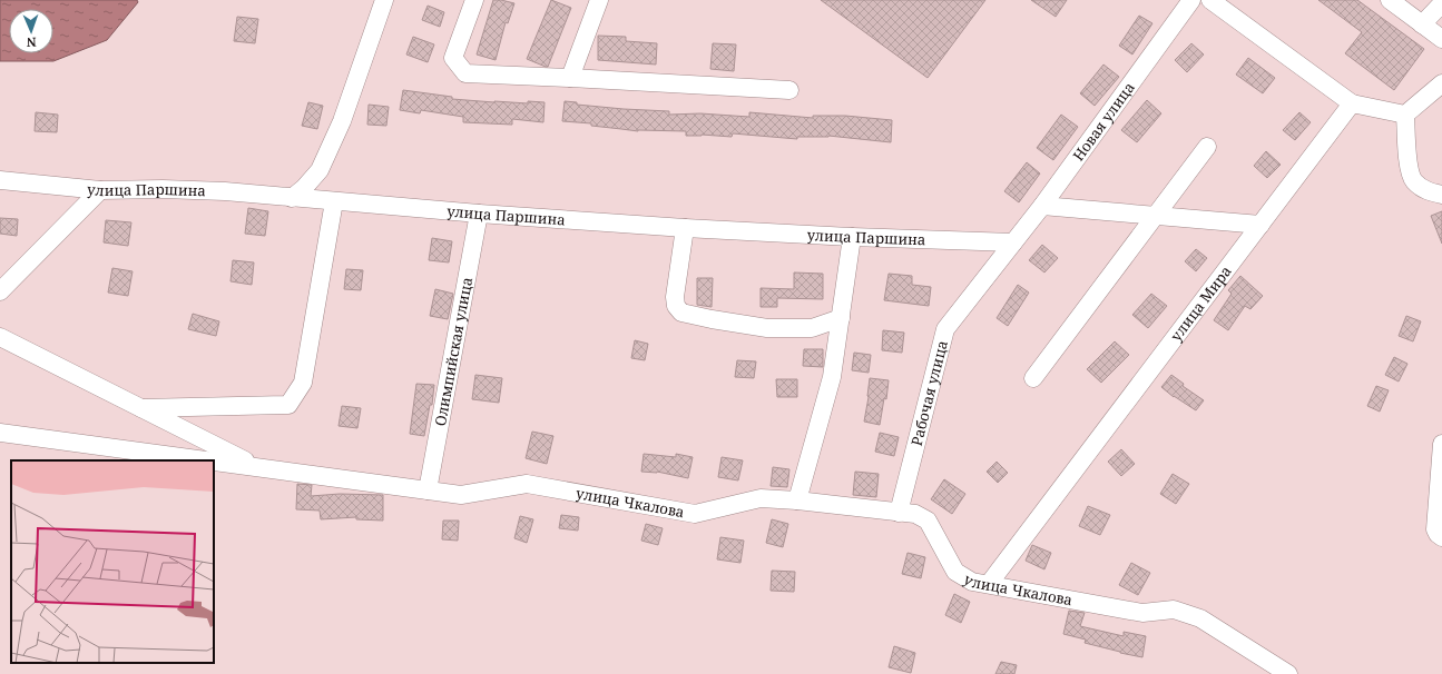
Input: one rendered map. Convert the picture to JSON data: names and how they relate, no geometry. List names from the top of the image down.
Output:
{
  "streets": {
    "street": [
      "Новая улица",
      "улица Паршина",
      "улица Мира",
      "Олимпийская улица",
      "Рабочая улица",
      "улица Чкалова"
    ]
  },
  "crossings": [
    ["Новая улица", "улица Паршина"],
    ["Новая улица", "Рабочая улица"],
    ["улица Паршина", "Олимпийская улица"],
    ["улица Паршина", "Рабочая улица"],
    ["улица Мира", "улица Чкалова"],
    ["Олимпийская улица", "улица Чкалова"],
    ["Рабочая улица", "улица Чкалова"]
  ],
  "north": "bottom"
}
